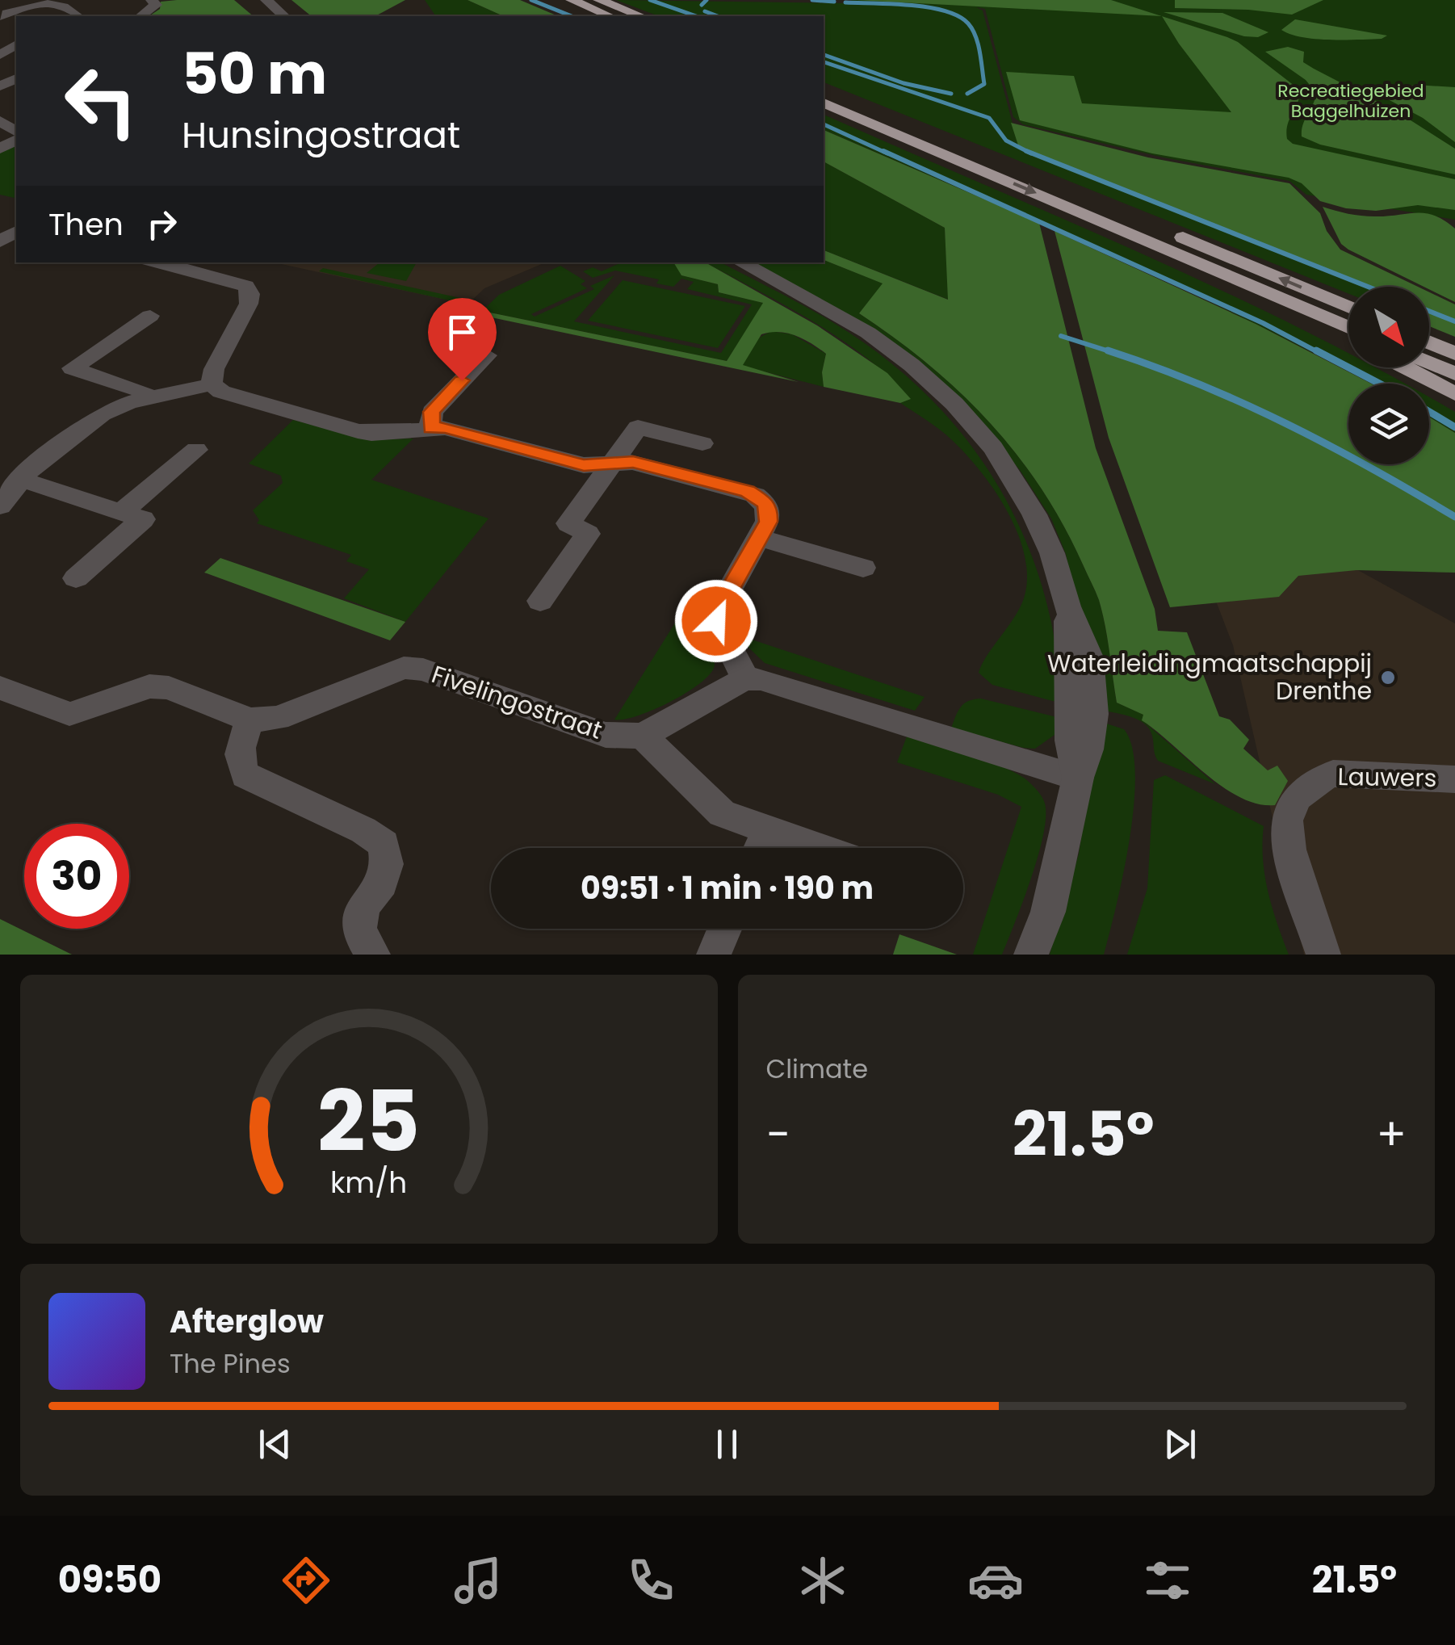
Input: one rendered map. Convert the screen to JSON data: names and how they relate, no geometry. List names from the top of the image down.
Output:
{
  "streets": {
    "street": ["Fivelingostraat", "Lauwers"]
  },
  "parks": ["Recreatiegebied Baggelhuizen"],
  "places": ["Waterleidingmaatschappij Drenthe"],
  "north": "bottom right",
  "page": {
    "turn": ["50 m", "Hunsingostraat"],
    "then": "Then",
    "limit": "30",
    "trip": "09:51 · 1 min · 190 m",
    "tile": "Climate",
    "heat": ["−", "21.5°", "+"],
    "song": ["Afterglow", "The Pines"],
    "tabs": ["09:50", "21.5°"],
    "gauge": ["25", "km/h"]
  }
}
